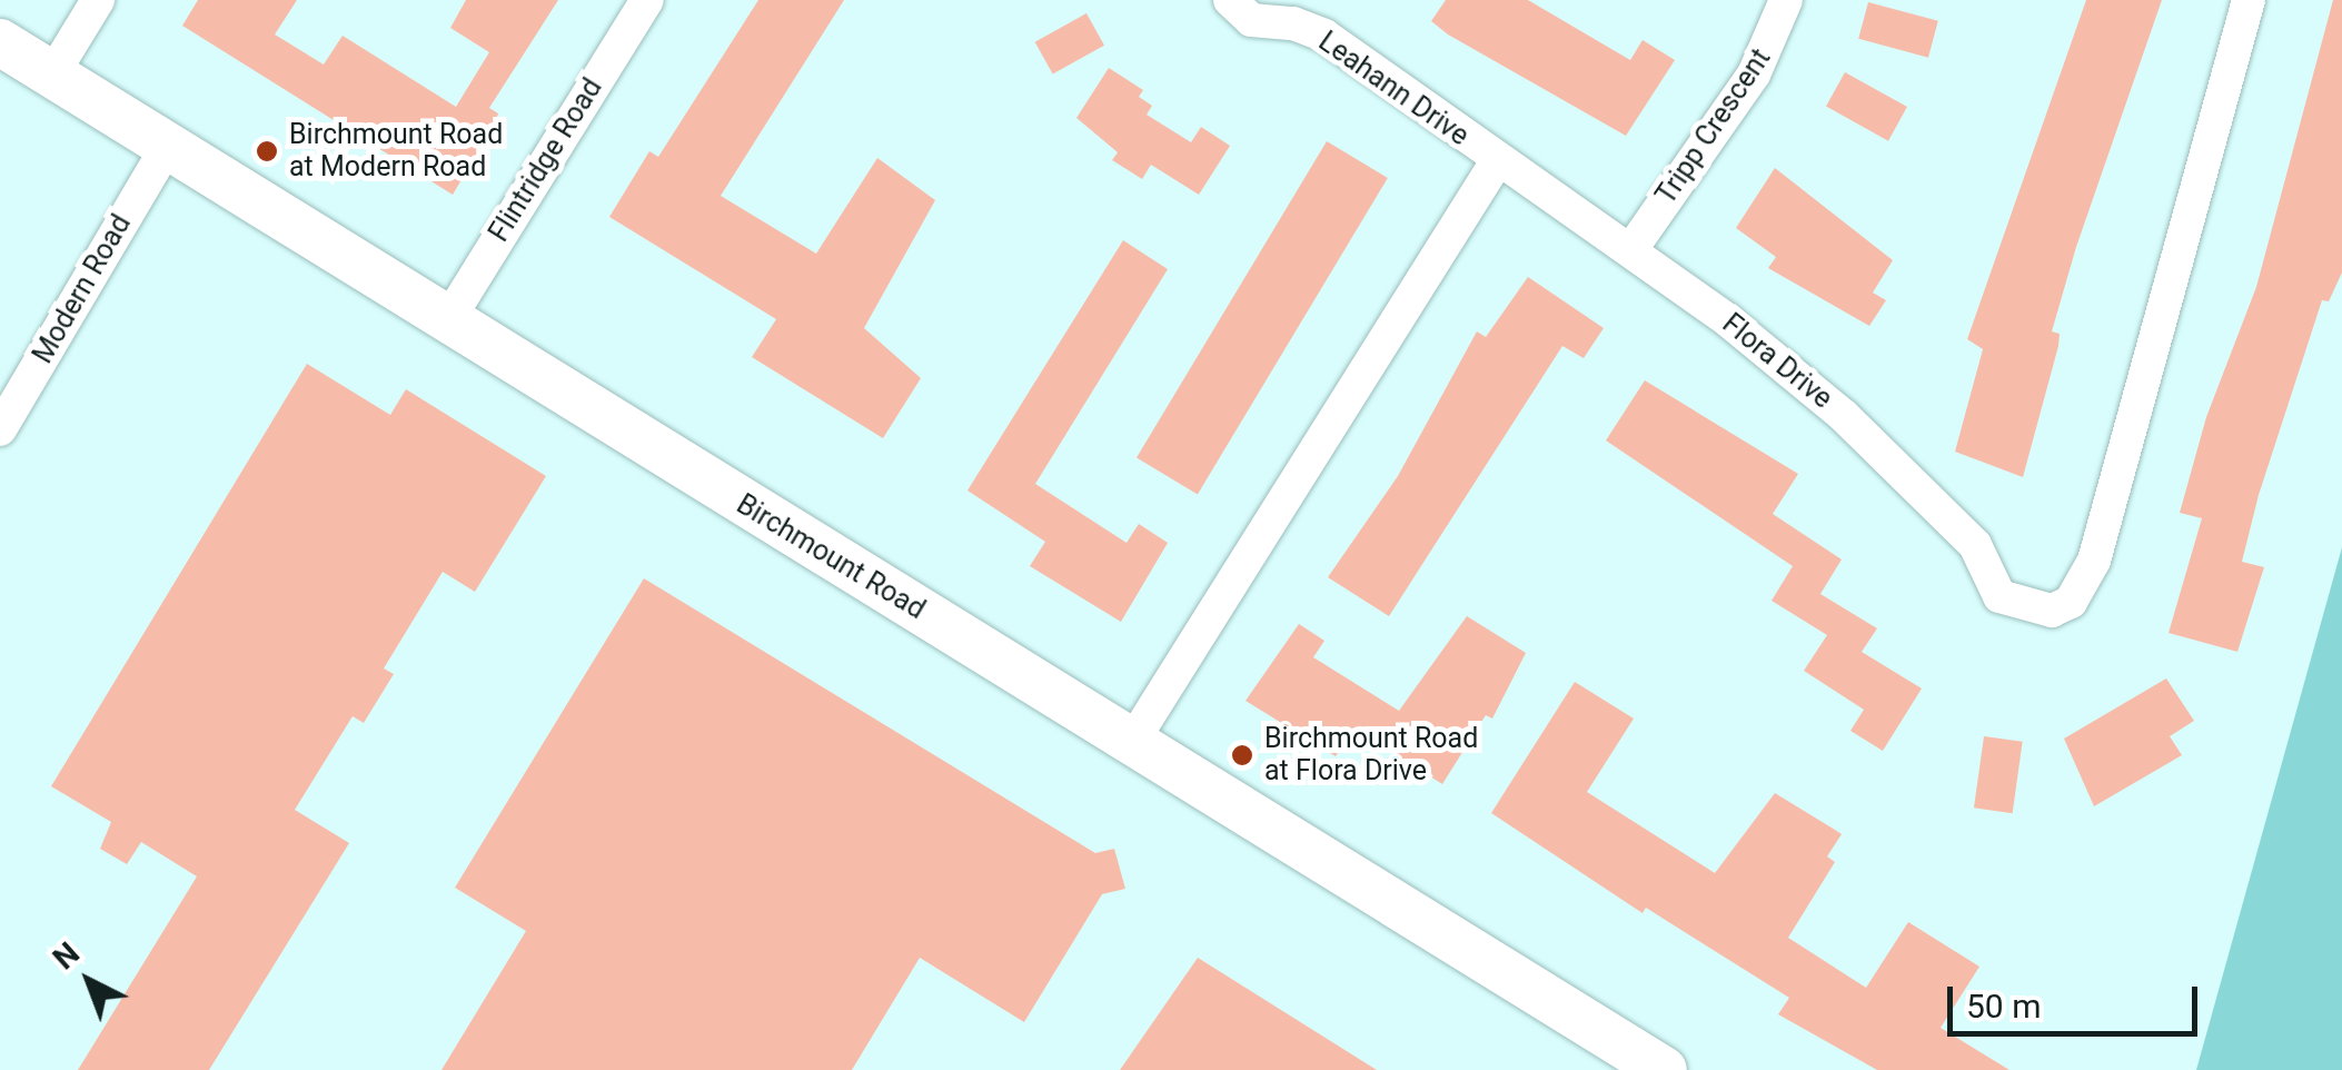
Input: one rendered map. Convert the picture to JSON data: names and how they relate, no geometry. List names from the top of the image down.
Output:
{
  "streets": {
    "main road": ["Birchmount Road"],
    "street": [
      "Leahann Drive",
      "Tripp Crescent",
      "Flintridge Road",
      "Modern Road",
      "Flora Drive"
    ]
  },
  "crossings": [
    ["Leahann Drive", "Flora Drive"],
    ["Tripp Crescent", "Flora Drive"],
    ["Flintridge Road", "Birchmount Road"],
    ["Modern Road", "Birchmount Road"]
  ],
  "places": ["Birchmount Road at Modern Road", "Birchmount Road at Flora Drive"],
  "scale_bar": "50 m",
  "north": "top left"
}
